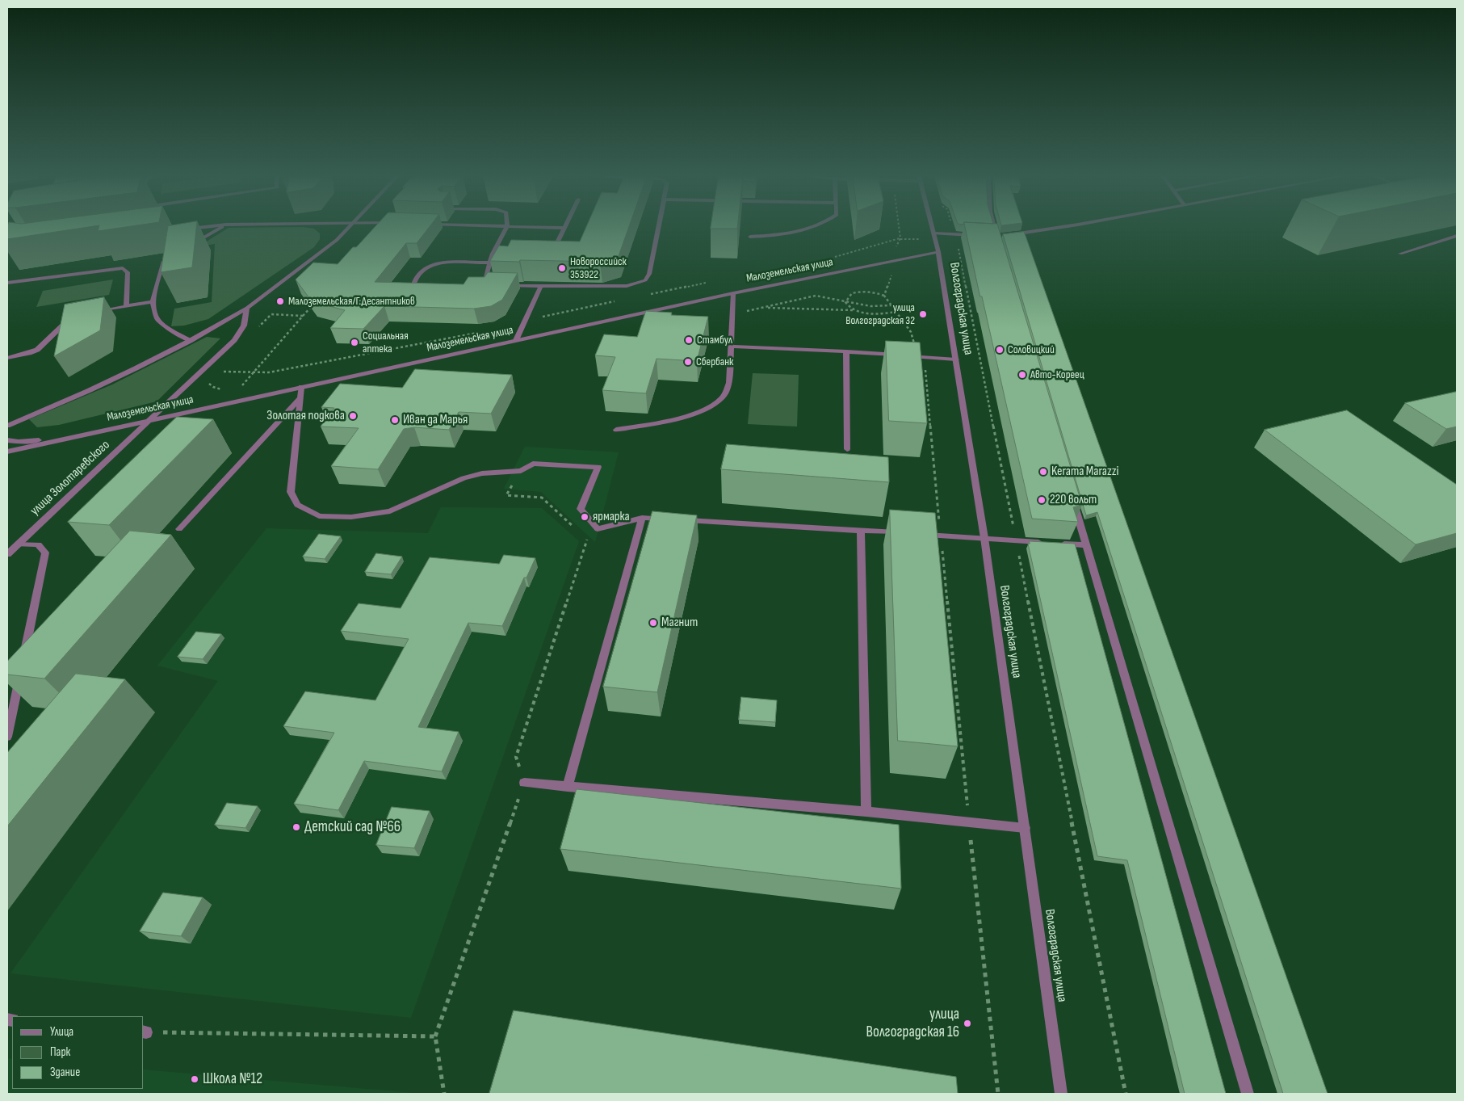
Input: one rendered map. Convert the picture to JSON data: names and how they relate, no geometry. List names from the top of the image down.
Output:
{
  "streets": {
    "street": ["Малоземельская улица", "Волгоградская улица", "улица Золотаревского"]
  },
  "crossings": [
    ["Малоземельская улица", "Волгоградская улица"],
    ["Малоземельская улица", "улица Золотаревского"]
  ],
  "places": [
    "Новороссийск 353922",
    "Малоземельская/Г.Десантников",
    "улица Волгоградская 32",
    "Стамбул",
    "Социальная аптека",
    "Соловицкий",
    "Сбербанк",
    "Авто-Кореец",
    "Золотая подкова",
    "Иван да Марья",
    "Kerama Marazzi",
    "220 вольт",
    "ярмарка",
    "Магнит",
    "Детский сад №66",
    "улица Волгоградская 16",
    "Школа №12"
  ],
  "legend": ["Улица", "Парк", "Здание"]
}
